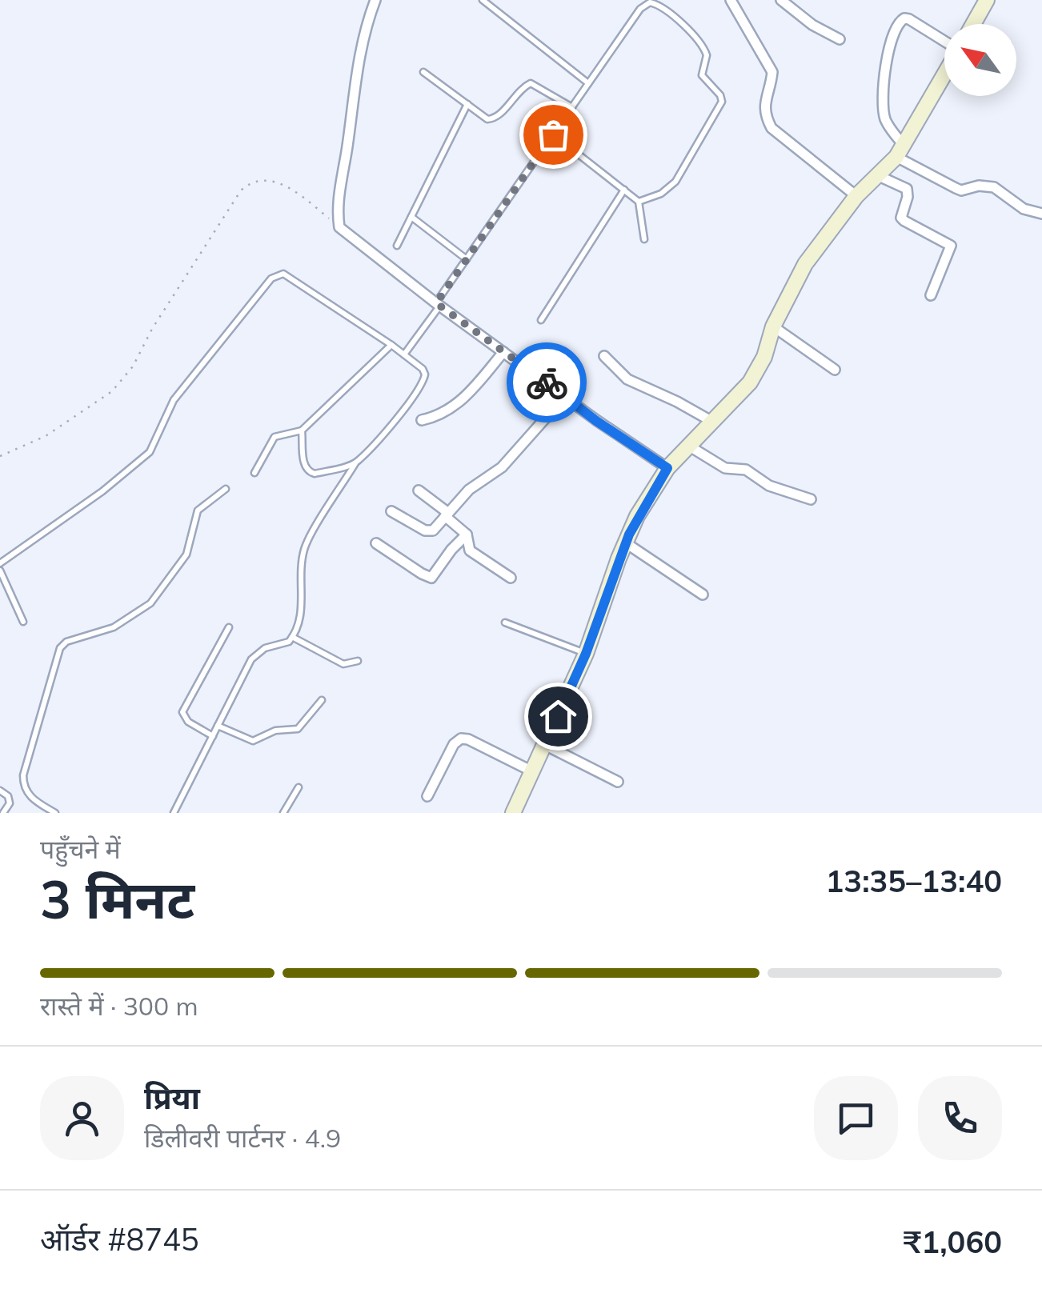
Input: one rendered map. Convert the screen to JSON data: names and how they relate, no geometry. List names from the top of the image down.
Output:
{
  "north": "top left",
  "page": {
    "heading": ["3 मिनट", "पहुँचने में", "13:35–13:40"],
    "panel": [
      "प्रिया",
      "डिलीवरी पार्टनर · 4.9",
      "ऑर्डर #8745",
      "₹1,060"
    ],
    "bar": "रास्ते में · 300 m"
  }
}
